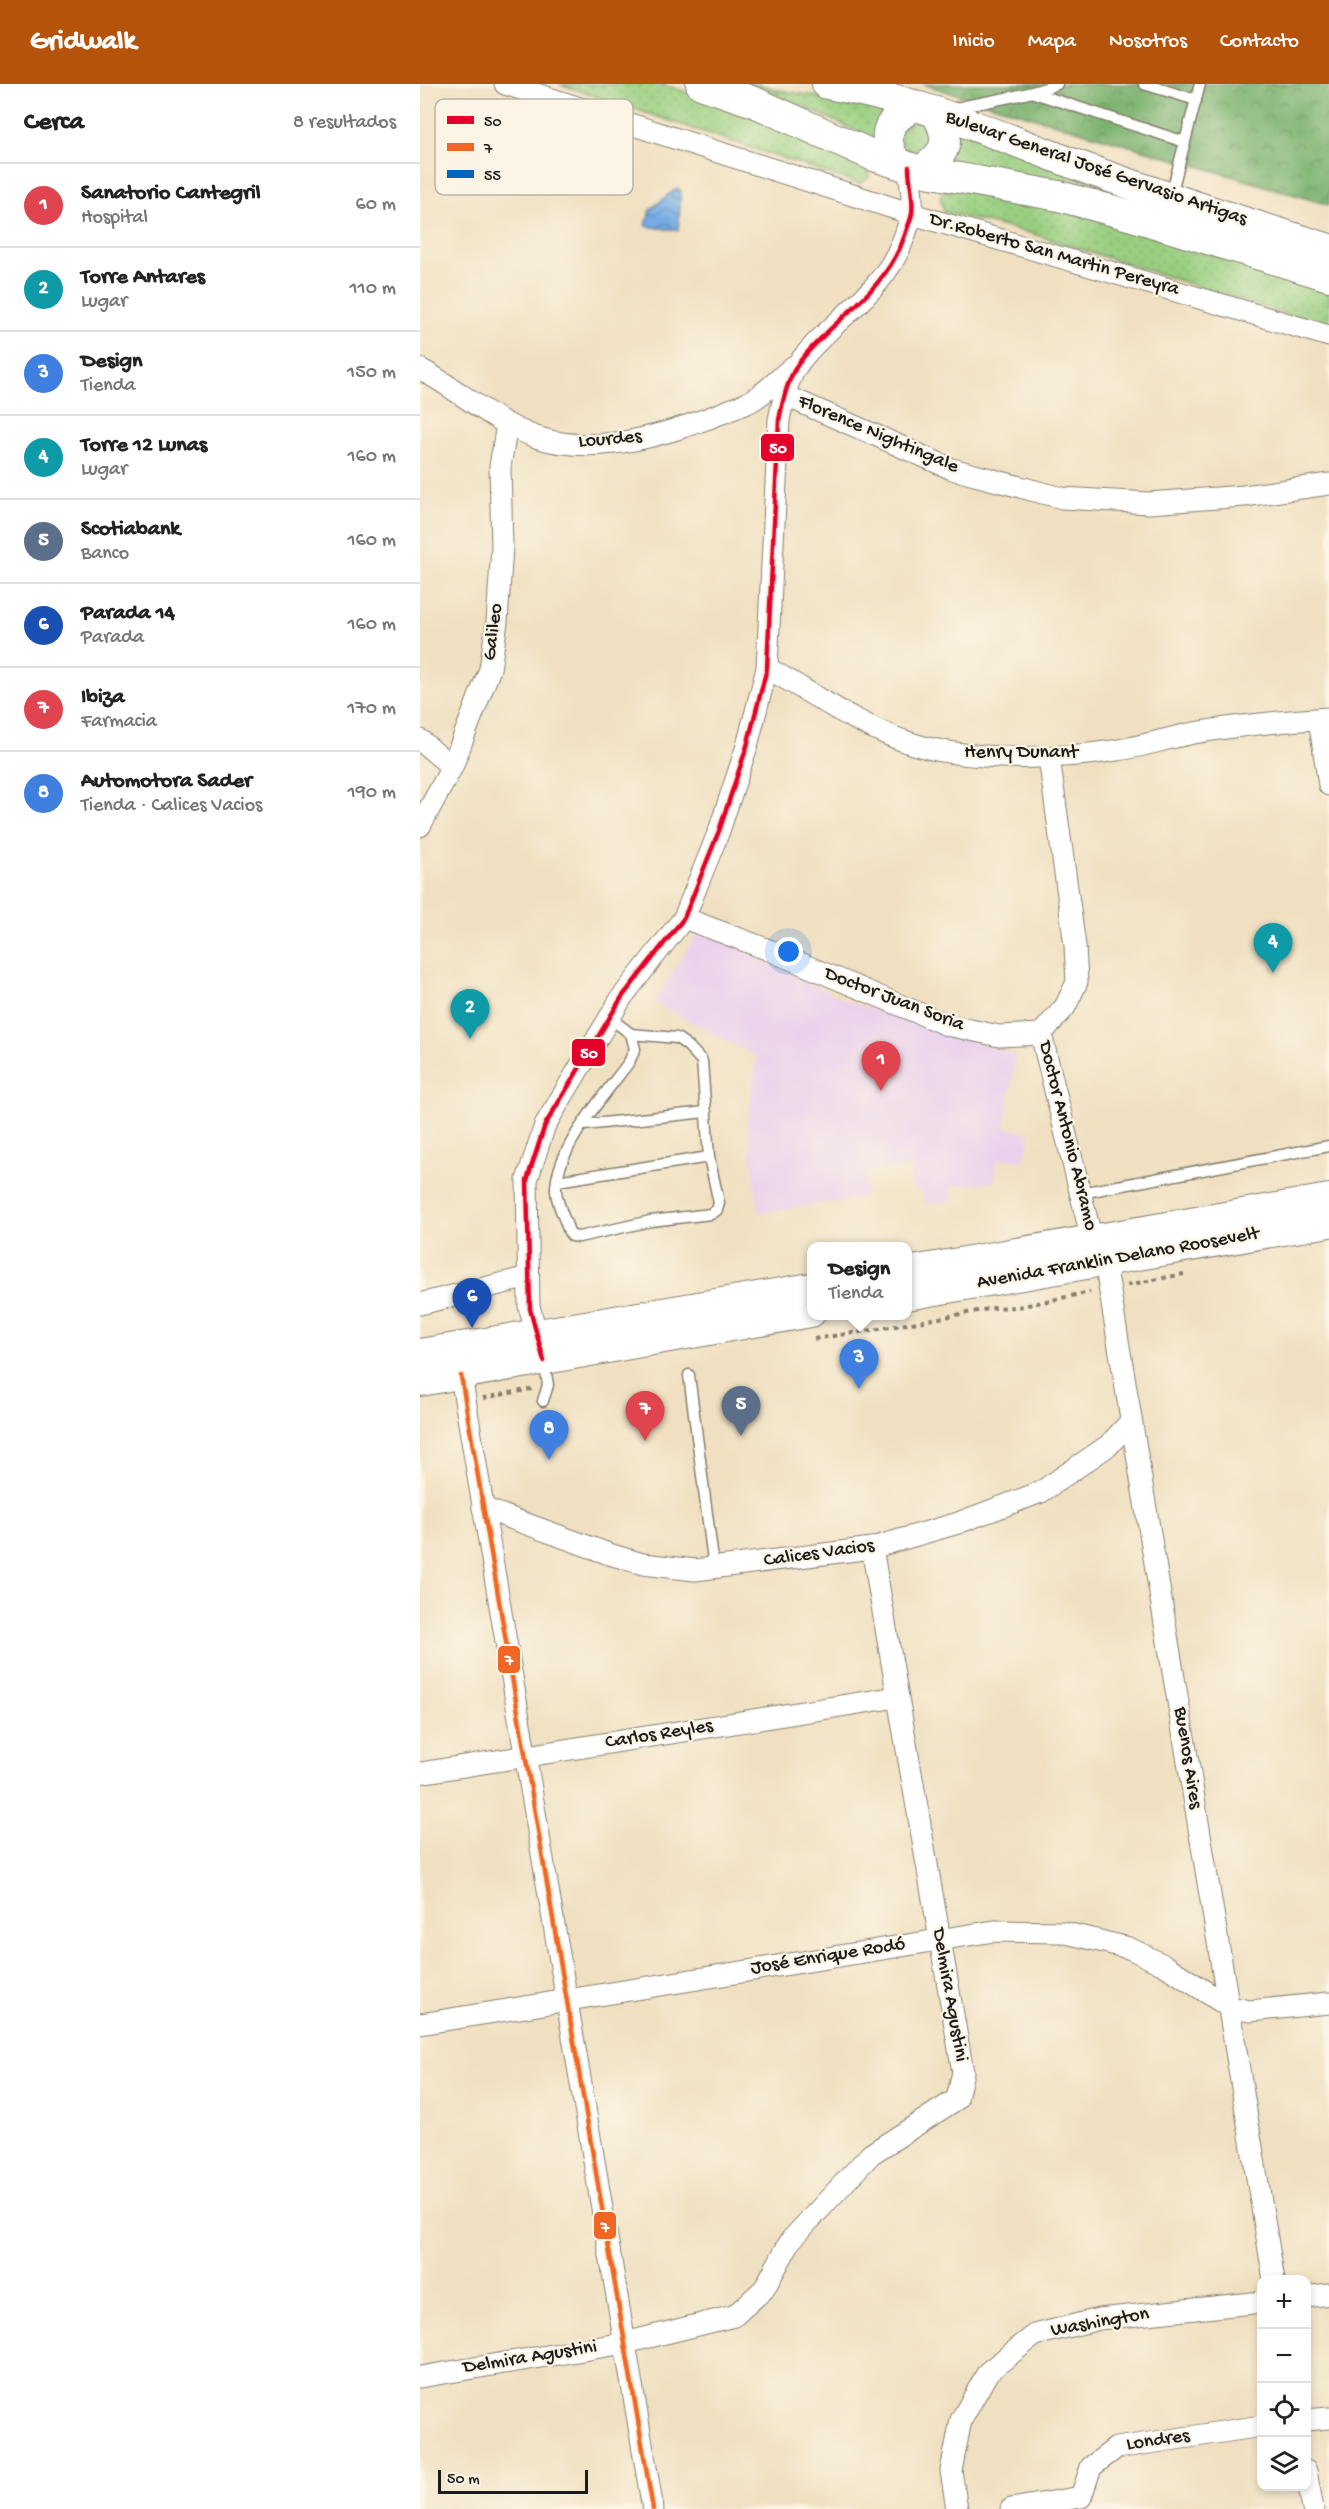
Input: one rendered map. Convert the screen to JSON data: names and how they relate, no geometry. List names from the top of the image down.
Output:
{
  "streets": {
    "main road": ["Bulevar General José Gervasio Artigas", "Avenida Franklin Delano Roosevelt"],
    "street": [
      "Dr.Roberto San Martin Pereyra",
      "Florence Nightingale",
      "Lourdes",
      "Galileo",
      "Henry Dunant",
      "Doctor Juan Soria",
      "Doctor Antonio Abramo",
      "Calices Vacios",
      "Carlos Reyles",
      "Buenos Aires",
      "José Enrique Rodó",
      "Delmira Agustini",
      "Washington",
      "Londres"
    ]
  },
  "crossings": [
    ["Lourdes", "Galileo"],
    ["Henry Dunant", "Doctor Antonio Abramo"],
    ["Doctor Juan Soria", "Doctor Antonio Abramo"],
    ["Doctor Antonio Abramo", "Avenida Franklin Delano Roosevelt"],
    ["Doctor Antonio Abramo", "Buenos Aires"],
    ["Avenida Franklin Delano Roosevelt", "Buenos Aires"],
    ["Calices Vacios", "Buenos Aires"],
    ["Calices Vacios", "Delmira Agustini"],
    ["Carlos Reyles", "Delmira Agustini"],
    ["Buenos Aires", "José Enrique Rodó"],
    ["José Enrique Rodó", "Delmira Agustini"]
  ],
  "lines": ["transit line 50", "transit line 7"],
  "legend": ["50", "7", "55"],
  "scale_bar": "50 m",
  "page": {
    "header": "Gridwalk",
    "nav": [
      "Inicio",
      "Mapa",
      "Nosotros",
      "Contacto"
    ],
    "heading": ["Cerca", "8 resultados"],
    "list": [
      {
        "mark": "1",
        "name": "Sanatorio Cantegril",
        "note": "Hospital",
        "value": "60 m"
      },
      {
        "mark": "2",
        "name": "Torre Antares",
        "note": "Lugar",
        "value": "110 m"
      },
      {
        "mark": "3",
        "name": "Design",
        "note": "Tienda",
        "value": "150 m"
      },
      {
        "mark": "4",
        "name": "Torre 12 Lunas",
        "note": "Lugar",
        "value": "160 m"
      },
      {
        "mark": "5",
        "name": "Scotiabank",
        "note": "Banco",
        "value": "160 m"
      },
      {
        "mark": "6",
        "name": "Parada 14",
        "note": "Parada",
        "value": "160 m"
      },
      {
        "mark": "7",
        "name": "Ibiza",
        "note": "Farmacia",
        "value": "170 m"
      },
      {
        "mark": "8",
        "name": "Automotora Sader",
        "note": "Tienda · Calices Vacios",
        "value": "190 m"
      }
    ],
    "pins": [
      "4",
      "2",
      "1",
      "6",
      "3",
      "5",
      "7",
      "8"
    ],
    "popup": ["Design", "Tienda"],
    "map_buttons": ["+", "−"],
    "scale": "50 m"
  }
}
